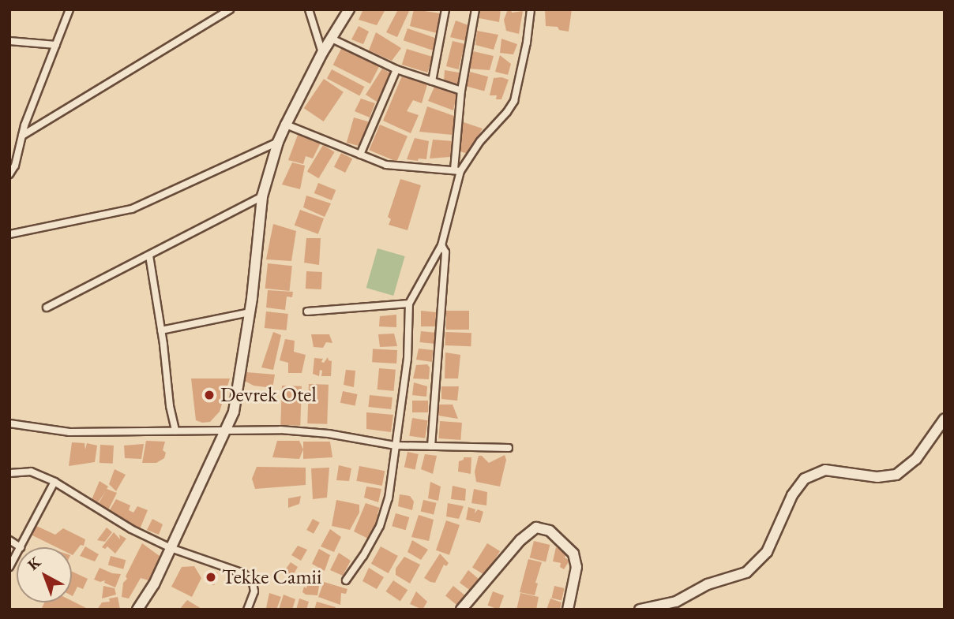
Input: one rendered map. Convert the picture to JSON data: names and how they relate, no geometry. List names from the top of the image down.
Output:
{
  "places": ["Devrek Otel", "Tekke Camii"],
  "north": "top left"
}
